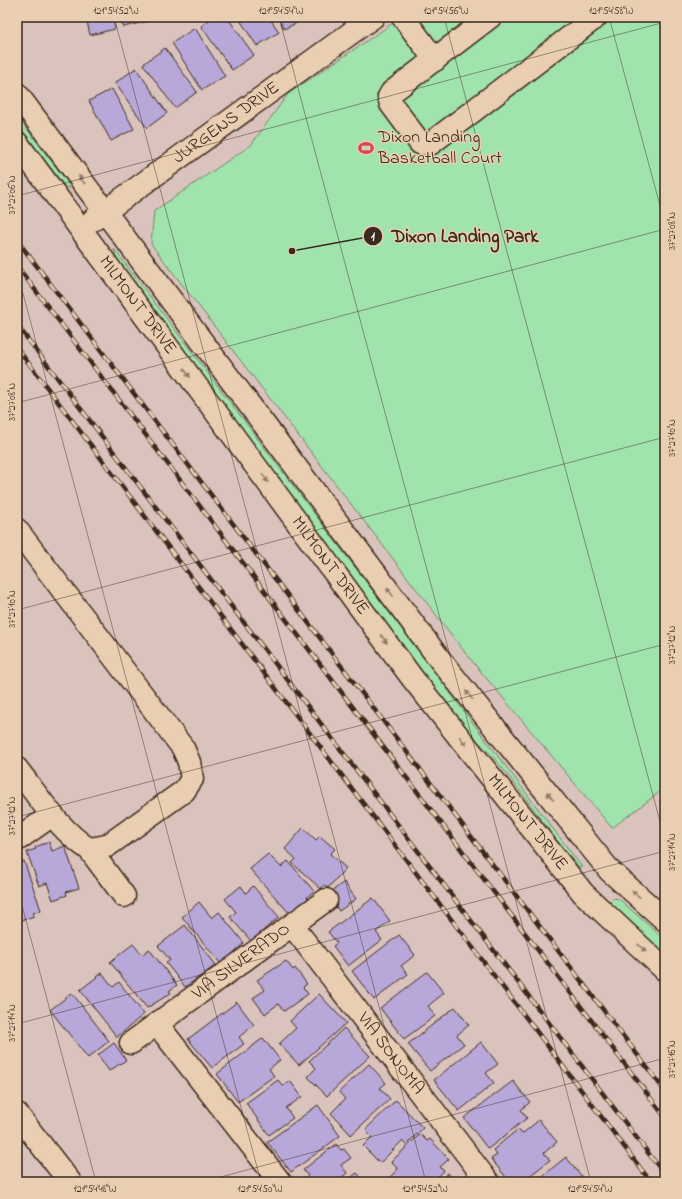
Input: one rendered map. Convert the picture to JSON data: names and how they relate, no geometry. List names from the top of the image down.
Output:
{
  "streets": {
    "street": [
      "JURGENS DRIVE",
      "MILMONT DRIVE",
      "VIA SILVERADO",
      "VIA SONOMA"
    ]
  },
  "crossings": [
    ["JURGENS DRIVE", "MILMONT DRIVE"],
    ["VIA SILVERADO", "VIA SONOMA"]
  ],
  "places": {
    "sports": ["Dixon Landing Basketball Court"],
    "other": ["Dixon Landing Park"]
  },
  "coordinates": [
    "121°54'52\"W",
    "121°54'54\"W",
    "121°54'56\"W",
    "121°54'58\"W",
    "37°27'06\"N",
    "37°27'08\"N",
    "37°27'10\"N",
    "37°27'12\"N",
    "37°27'14\"N",
    "37°27'16\"N",
    "121°54'48\"W",
    "121°54'50\"W"
  ]
}
